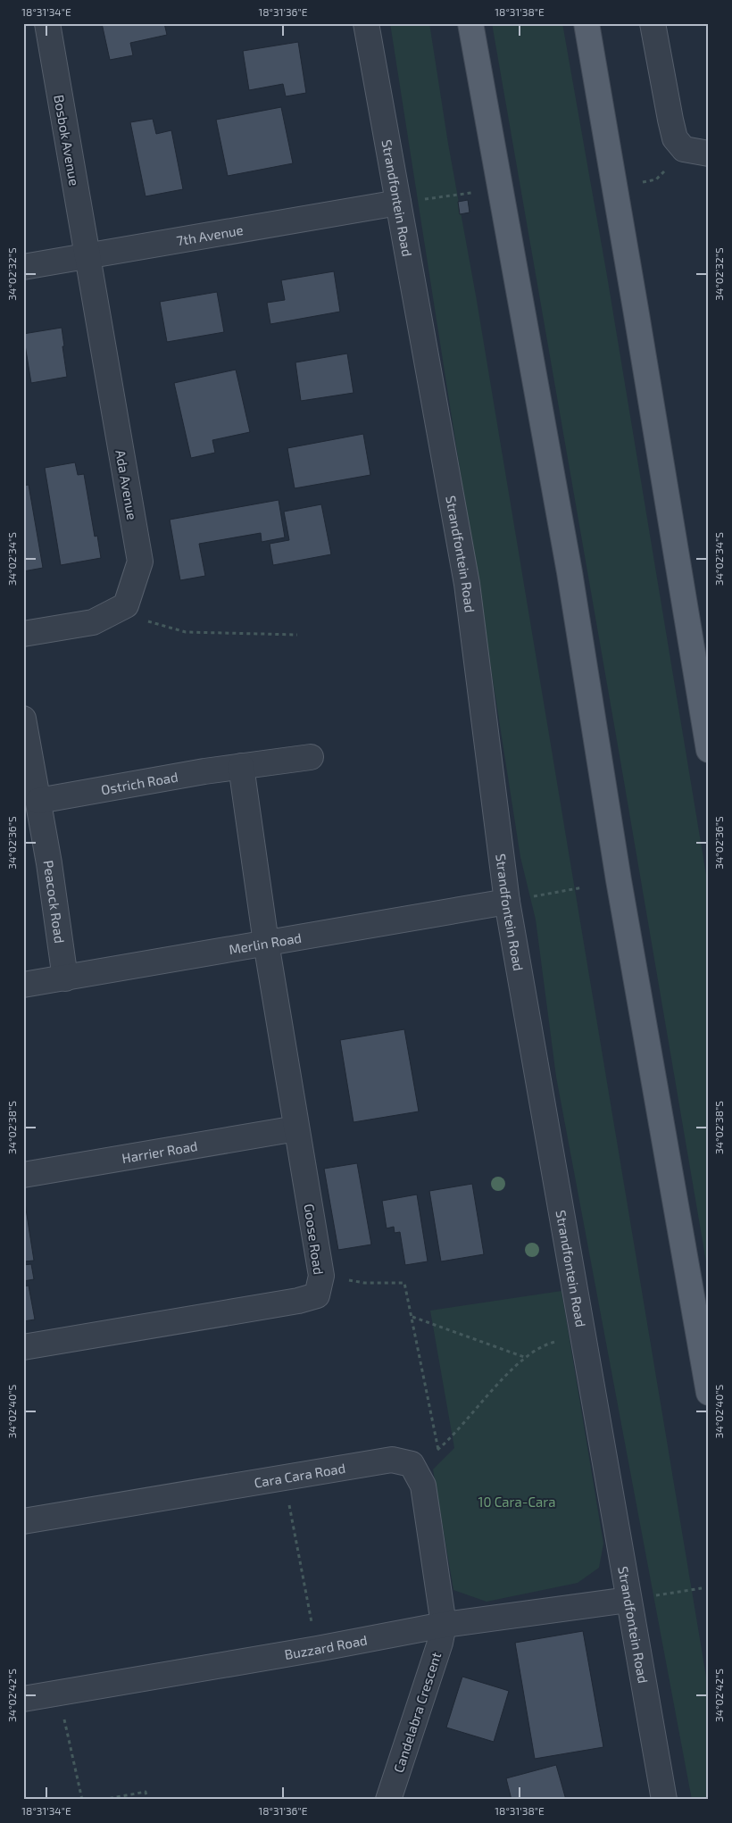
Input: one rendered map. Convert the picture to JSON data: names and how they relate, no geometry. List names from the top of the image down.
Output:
{
  "streets": {
    "street": [
      "Bosbok Avenue",
      "Strandfontein Road",
      "7th Avenue",
      "Ada Avenue",
      "Ostrich Road",
      "Peacock Road",
      "Merlin Road",
      "Harrier Road",
      "Goose Road",
      "Cara Cara Road",
      "Buzzard Road",
      "Candelabra Crescent"
    ]
  },
  "crossings": [
    ["Bosbok Avenue", "7th Avenue"],
    ["Bosbok Avenue", "Ada Avenue"],
    ["Strandfontein Road", "7th Avenue"],
    ["Strandfontein Road", "Merlin Road"],
    ["Strandfontein Road", "Buzzard Road"],
    ["7th Avenue", "Ada Avenue"],
    ["Ostrich Road", "Peacock Road"],
    ["Peacock Road", "Merlin Road"],
    ["Merlin Road", "Goose Road"],
    ["Harrier Road", "Goose Road"],
    ["Buzzard Road", "Candelabra Crescent"]
  ],
  "parks": ["10 Cara-Cara"],
  "coordinates": [
    "18°31'34\"E",
    "18°31'36\"E",
    "18°31'38\"E",
    "34°02'32\"S",
    "34°02'34\"S",
    "34°02'36\"S",
    "34°02'38\"S",
    "34°02'40\"S",
    "34°02'42\"S"
  ]
}
